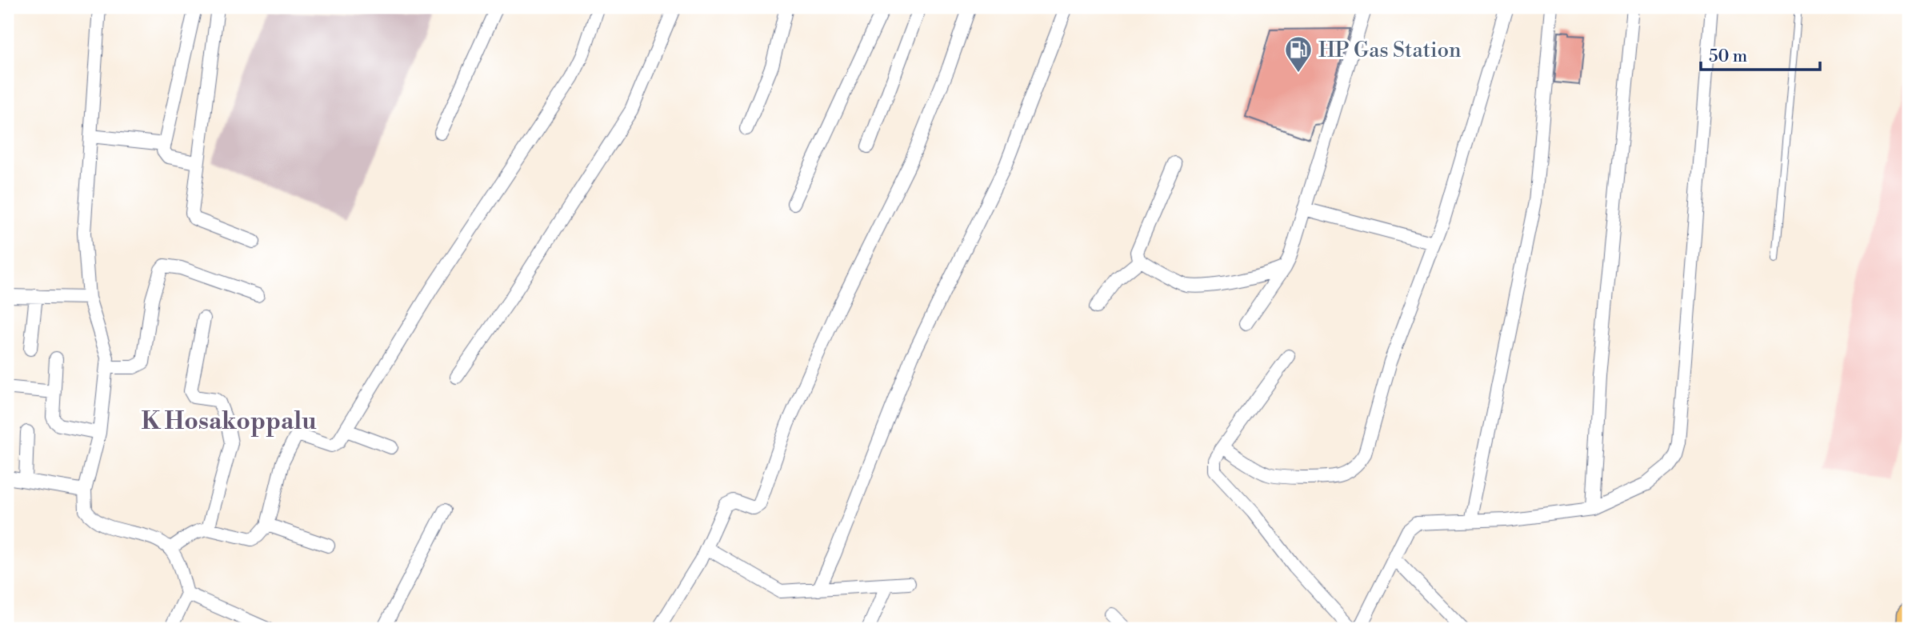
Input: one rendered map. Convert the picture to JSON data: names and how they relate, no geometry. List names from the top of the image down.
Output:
{
  "districts": ["K Hosakoppalu"],
  "places": {
    "fuel station": ["HP Gas Station"]
  },
  "scale_bar": "50 m"
}
